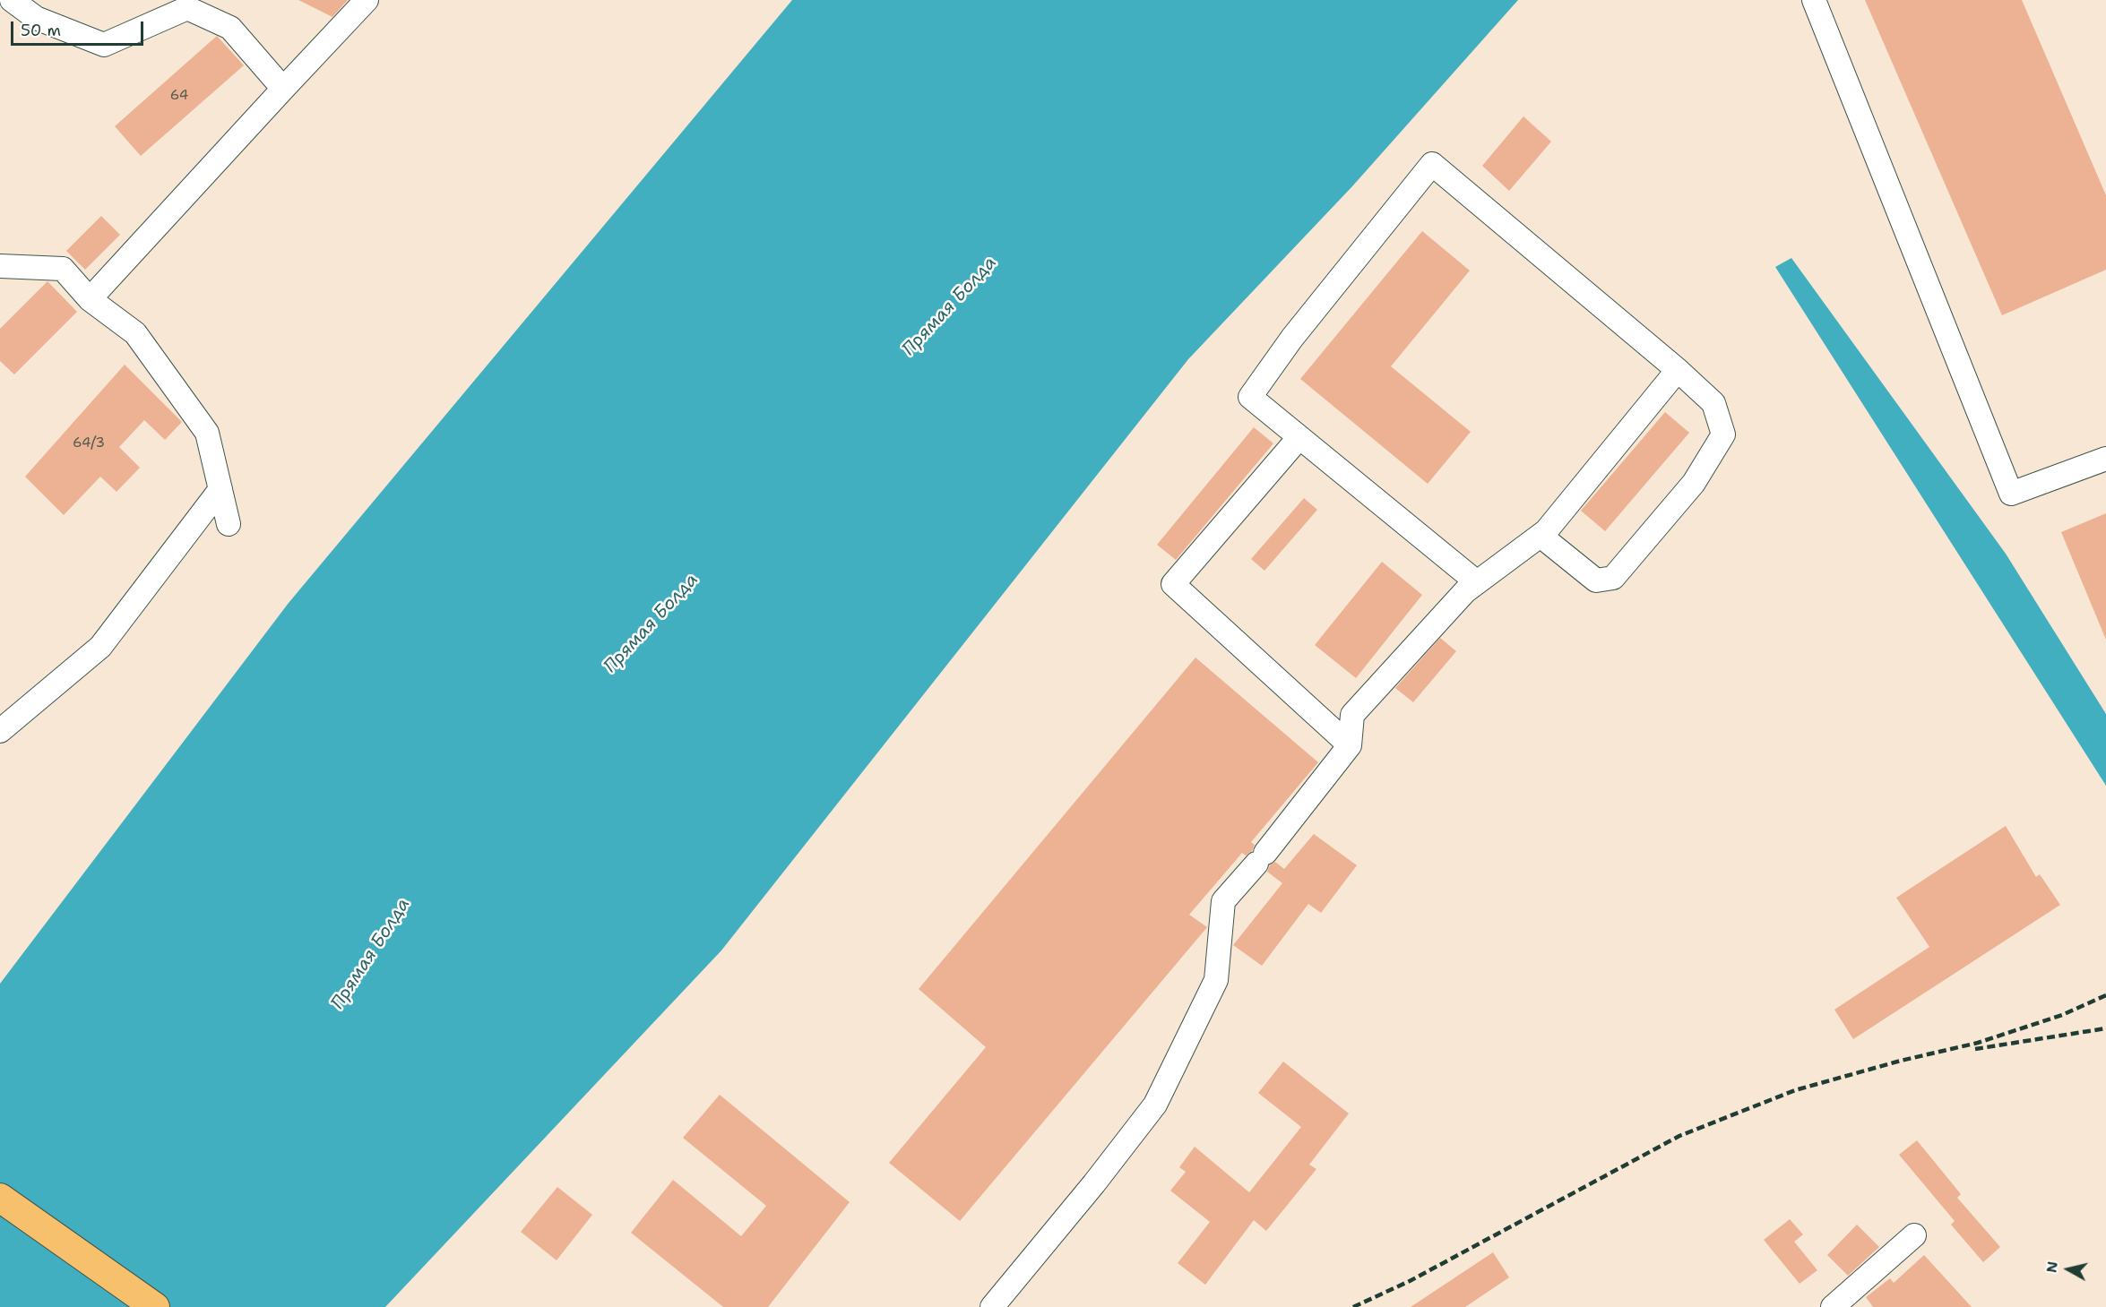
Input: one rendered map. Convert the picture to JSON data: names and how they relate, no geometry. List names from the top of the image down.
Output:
{
  "water": ["Прямая Болда"],
  "house_numbers": ["64", "64/3"],
  "scale_bar": "50 m",
  "north": "left"
}
